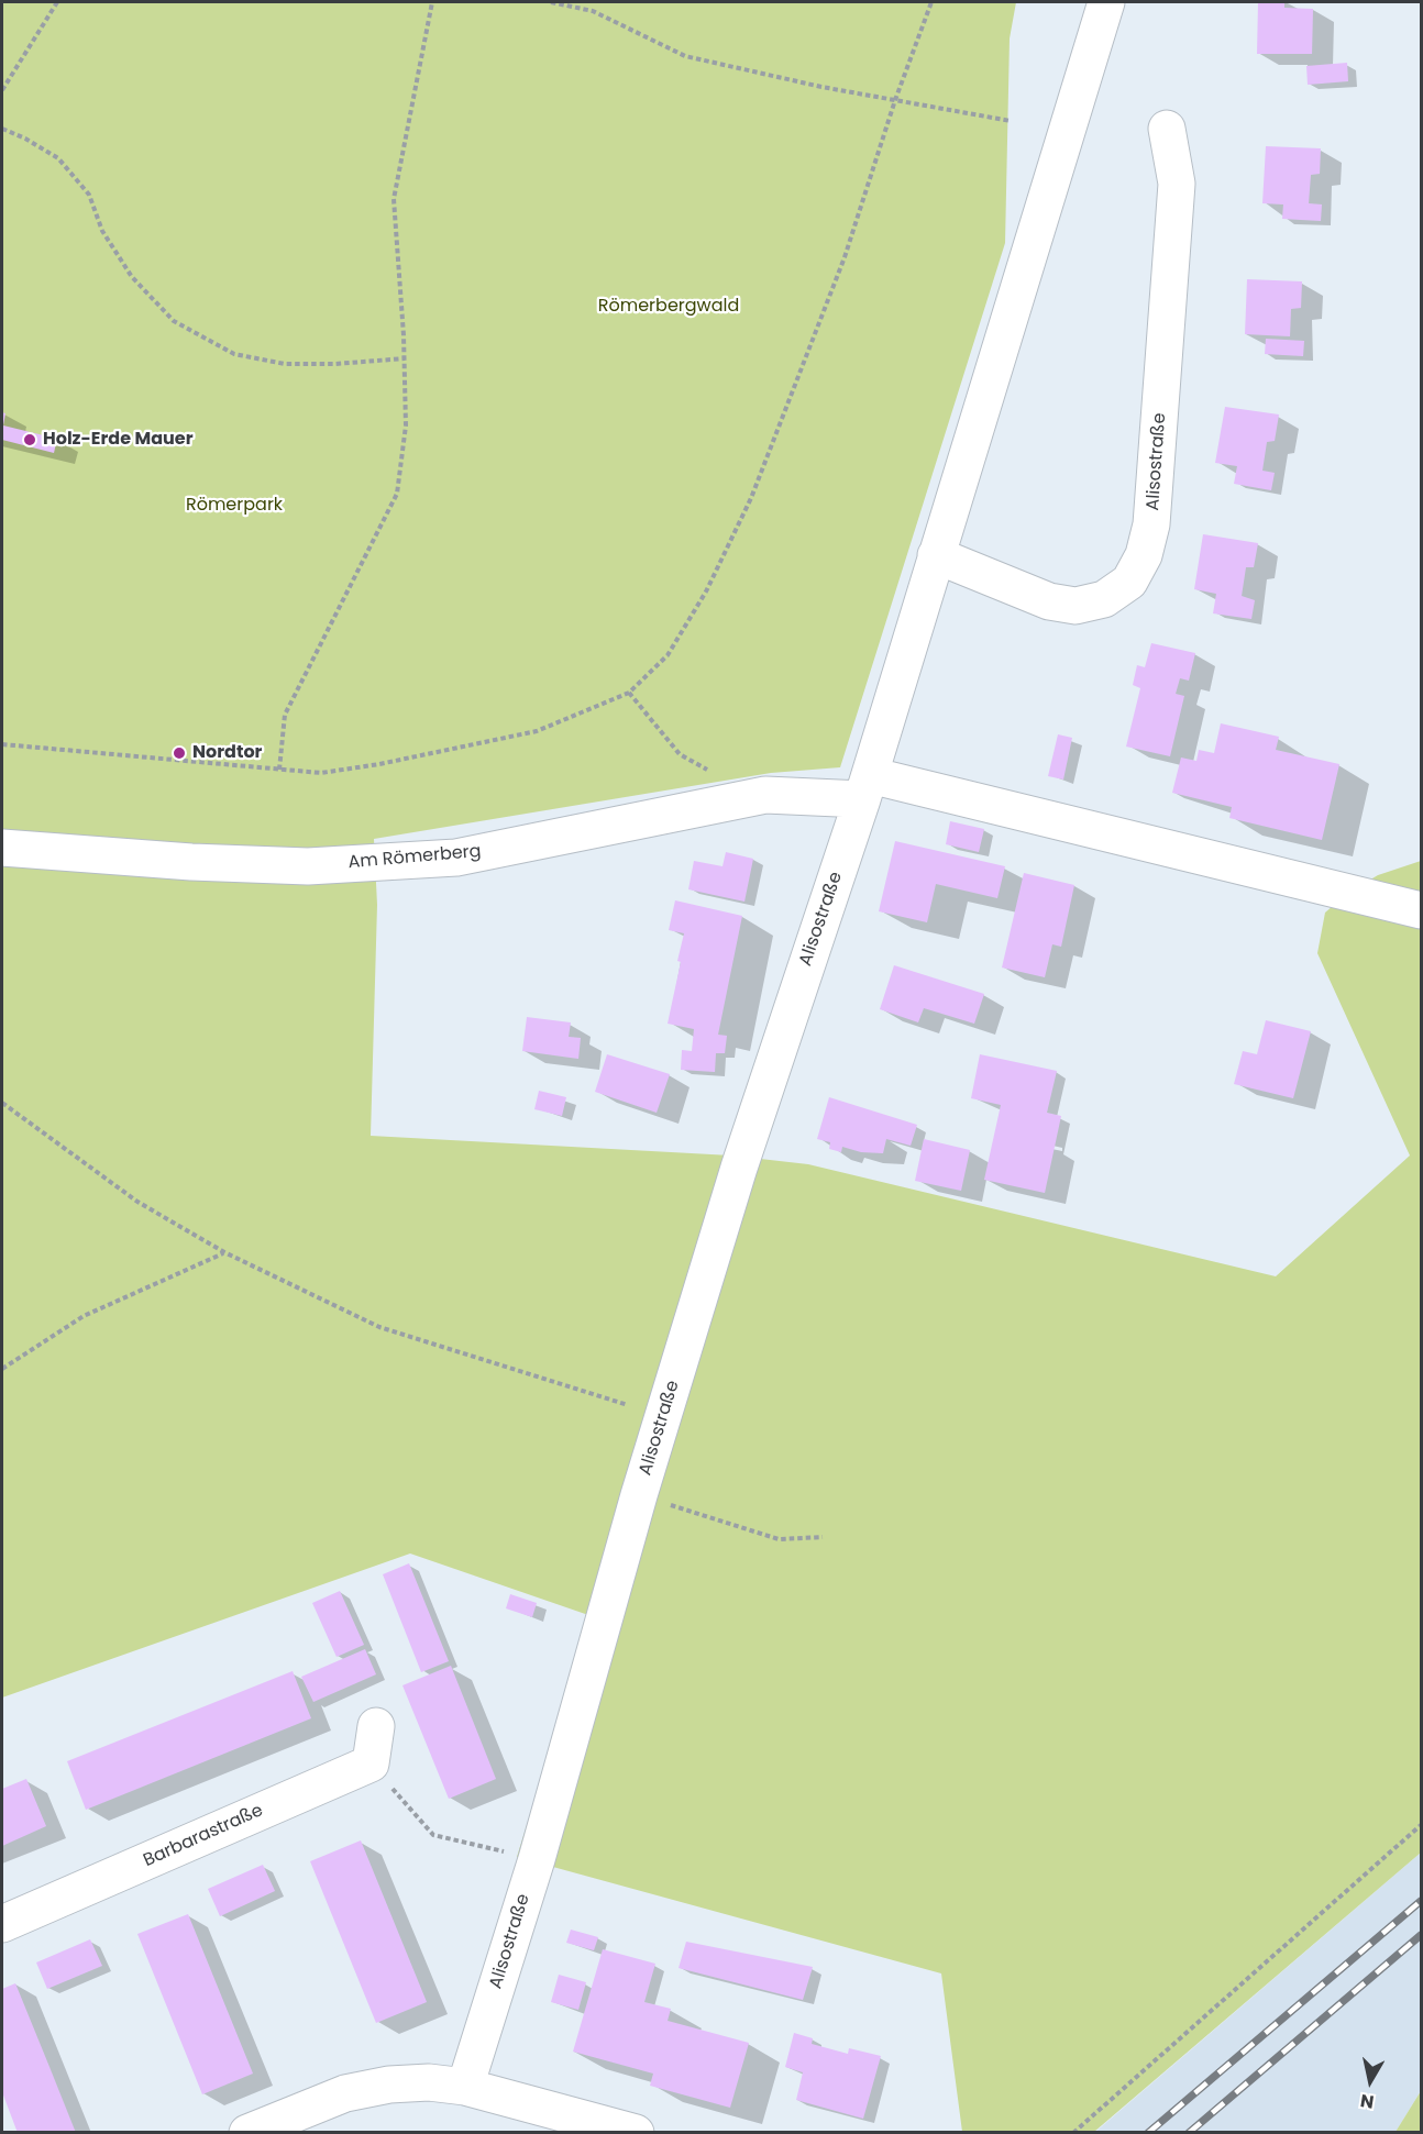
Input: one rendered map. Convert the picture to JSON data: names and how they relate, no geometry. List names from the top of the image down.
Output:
{
  "streets": {
    "street": ["Alisostraße", "Am Römerberg", "Barbarastraße"]
  },
  "crossings": [
    ["Alisostraße", "Am Römerberg"]
  ],
  "parks": ["Römerbergwald", "Römerpark"],
  "places": ["Holz-Erde Mauer", "Nordtor"],
  "north": "bottom"
}
